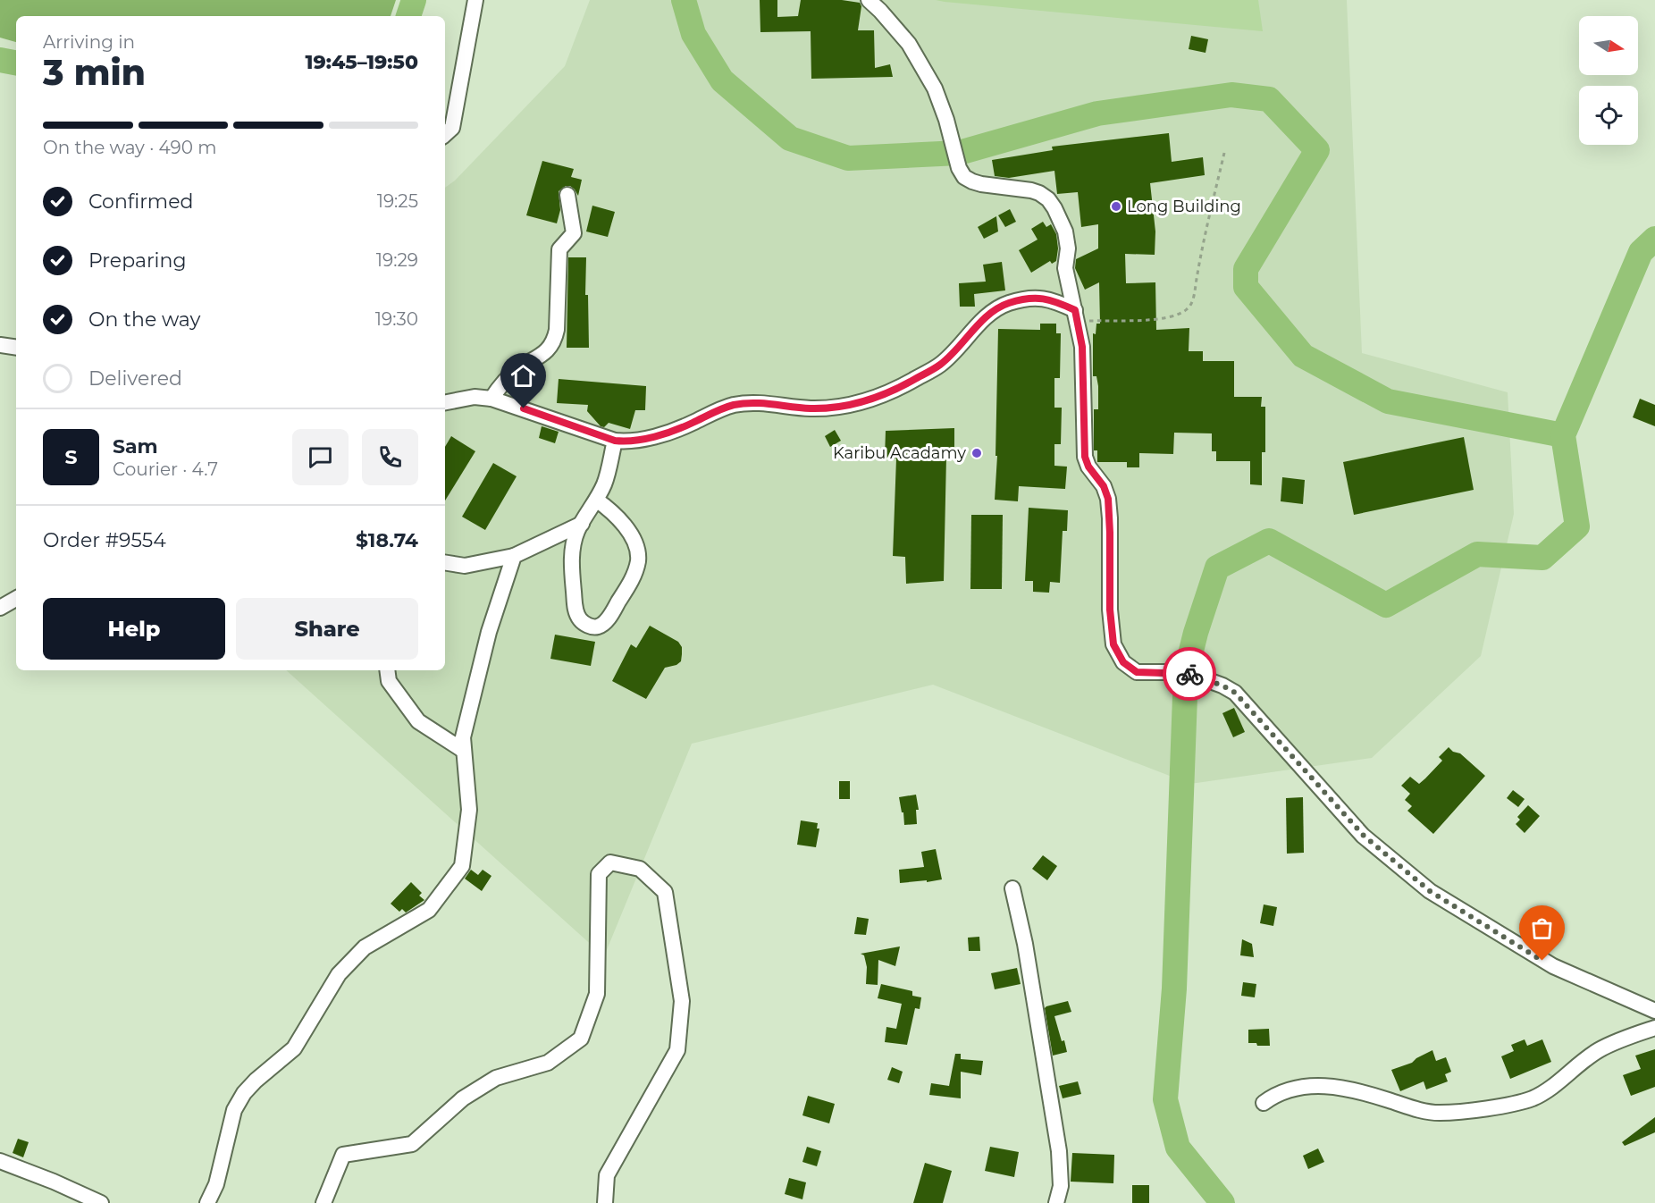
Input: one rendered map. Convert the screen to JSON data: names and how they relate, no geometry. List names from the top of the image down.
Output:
{
  "places": ["Long Building", "Karibu Acadamy"],
  "north": "right",
  "page": {
    "heading": ["3 min", "Arriving in", "19:45–19:50"],
    "panel": [
      "Sam",
      "Courier · 4.7",
      "Order #9554",
      "$18.74"
    ],
    "bar": "On the way · 490 m",
    "list": [
      ["Confirmed", "19:25"],
      ["Preparing", "19:29"],
      ["On the way", "19:30"],
      "Delivered"
    ],
    "round": "S",
    "buttons": ["Help", "Share"]
  }
}
